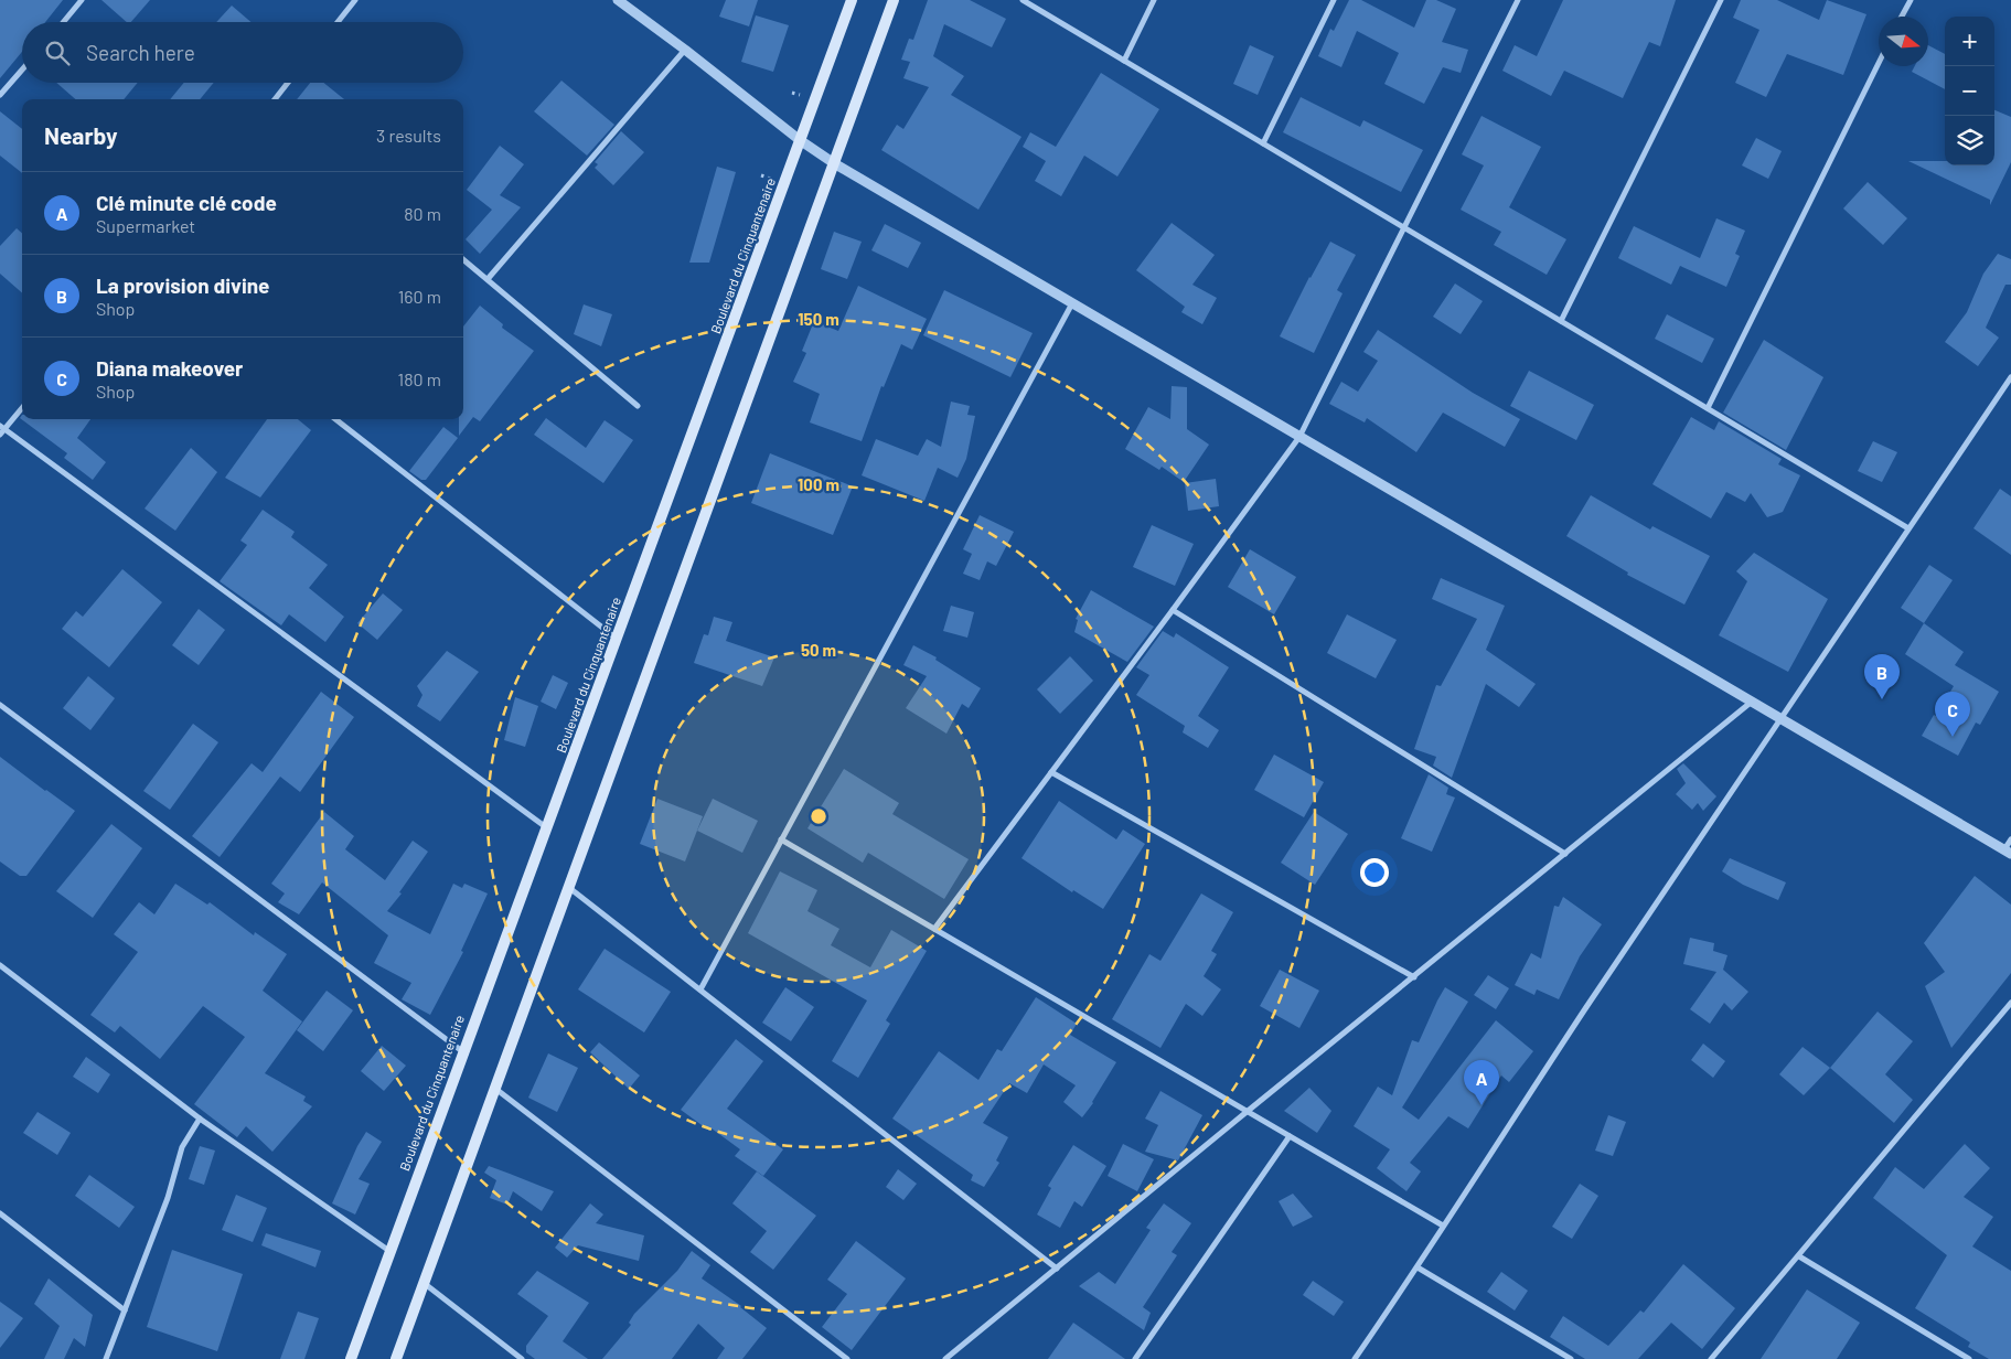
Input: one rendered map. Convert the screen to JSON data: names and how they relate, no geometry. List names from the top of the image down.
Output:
{
  "streets": {
    "main road": ["Boulevard du Cinquantenaire"]
  },
  "north": "right",
  "page": {
    "map_buttons": ["+", "−"],
    "search": "Search here",
    "heading": ["Nearby", "3 results"],
    "list": [
      {
        "mark": "A",
        "name": "Clé minute clé code",
        "note": "Supermarket",
        "value": "80 m"
      },
      {
        "mark": "B",
        "name": "La provision divine",
        "note": "Shop",
        "value": "160 m"
      },
      {
        "mark": "C",
        "name": "Diana makeover",
        "note": "Shop",
        "value": "180 m"
      }
    ],
    "pins": ["B", "C", "A"]
  },
  "rings": ["150 m", "100 m", "50 m"]
}
